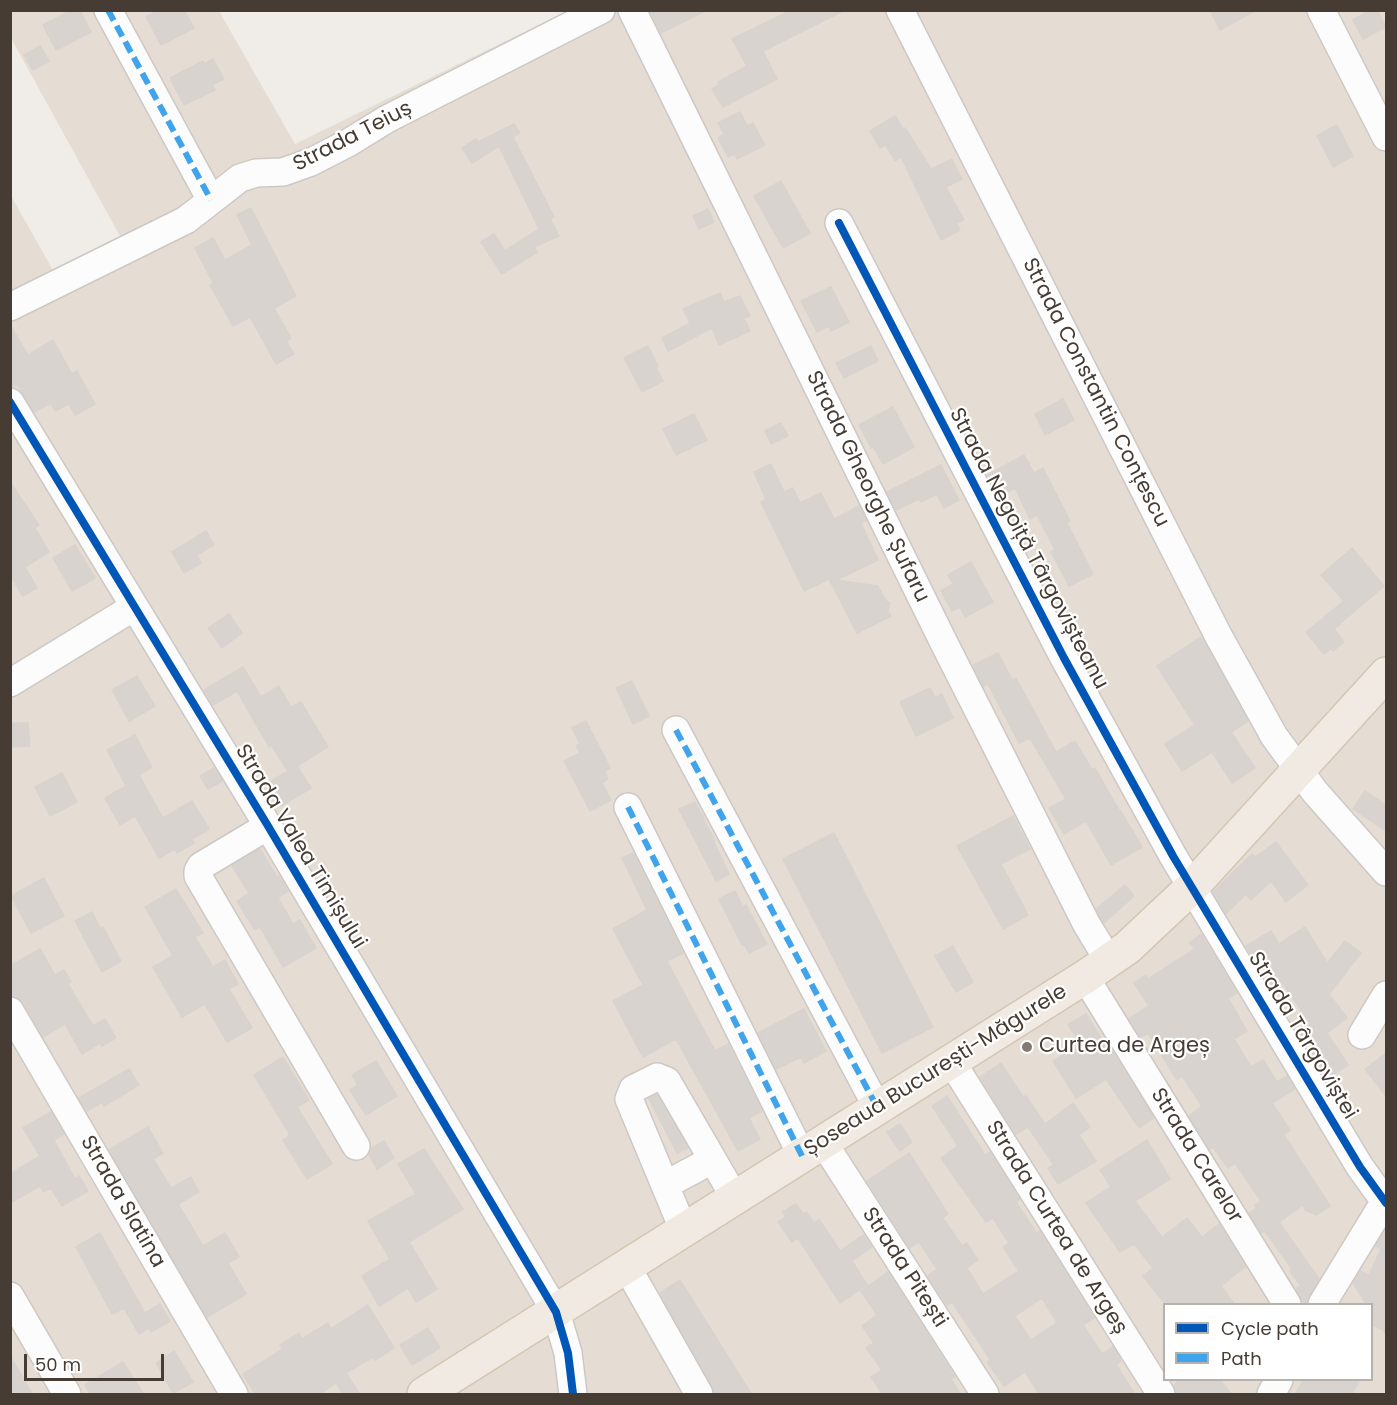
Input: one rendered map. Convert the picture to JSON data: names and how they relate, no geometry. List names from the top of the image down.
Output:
{
  "streets": {
    "main road": ["Șoseaua București-Măgurele"],
    "street": [
      "Strada Teiuș",
      "Strada Constantin Conțescu",
      "Strada Gheorghe Șufaru",
      "Strada Negoiță Târgovișteanu",
      "Strada Valea Timișului",
      "Strada Târgoviștei",
      "Strada Carelor",
      "Strada Slatina",
      "Strada Curtea de Argeș",
      "Strada Pitești"
    ]
  },
  "crossings": [
    ["Strada Constantin Conțescu", "Șoseaua București-Măgurele"],
    ["Strada Gheorghe Șufaru", "Șoseaua București-Măgurele"],
    ["Strada Gheorghe Șufaru", "Strada Carelor"],
    ["Strada Negoiță Târgovișteanu", "Strada Târgoviștei"],
    ["Strada Negoiță Târgovișteanu", "Șoseaua București-Măgurele"],
    ["Strada Valea Timișului", "Șoseaua București-Măgurele"],
    ["Strada Târgoviștei", "Șoseaua București-Măgurele"],
    ["Șoseaua București-Măgurele", "Strada Carelor"],
    ["Șoseaua București-Măgurele", "Strada Curtea de Argeș"],
    ["Șoseaua București-Măgurele", "Strada Pitești"]
  ],
  "places": ["Curtea de Argeș"],
  "legend": ["Cycle path", "Path"],
  "scale_bar": "50 m"
}
